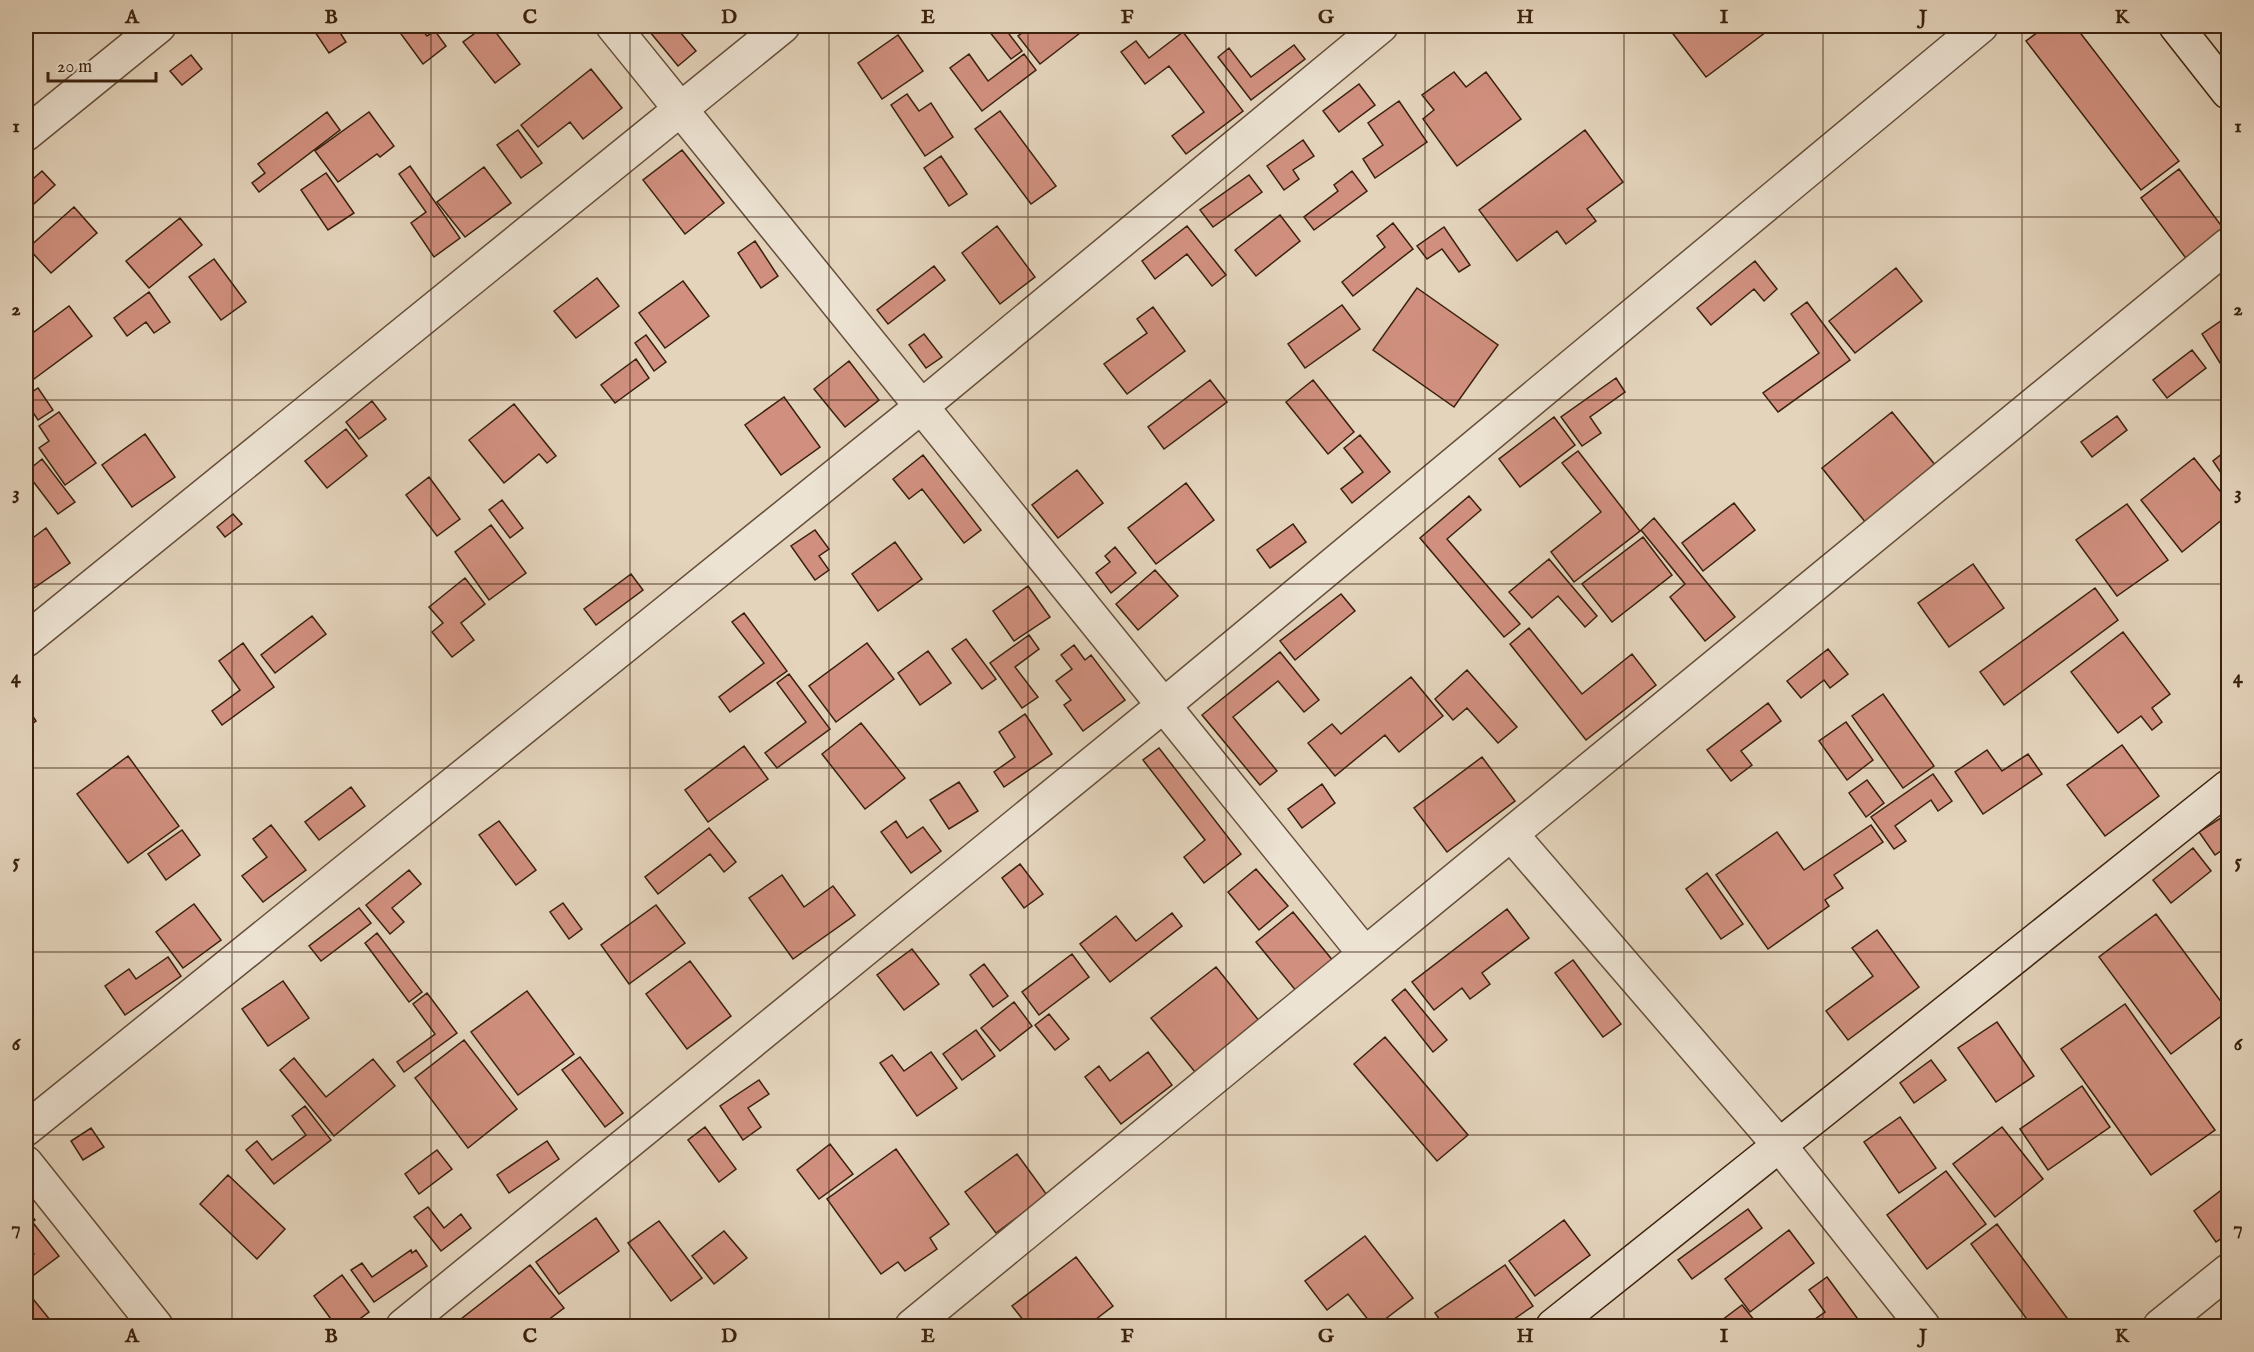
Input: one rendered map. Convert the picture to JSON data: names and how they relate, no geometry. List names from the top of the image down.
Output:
{
  "scale_bar": "20 m",
  "grid": {
    "columns": [
      "A",
      "B",
      "C",
      "D",
      "E",
      "F",
      "G",
      "H",
      "I",
      "J",
      "K"
    ],
    "rows": [
      "1",
      "2",
      "3",
      "4",
      "5",
      "6",
      "7"
    ]
  }
}
